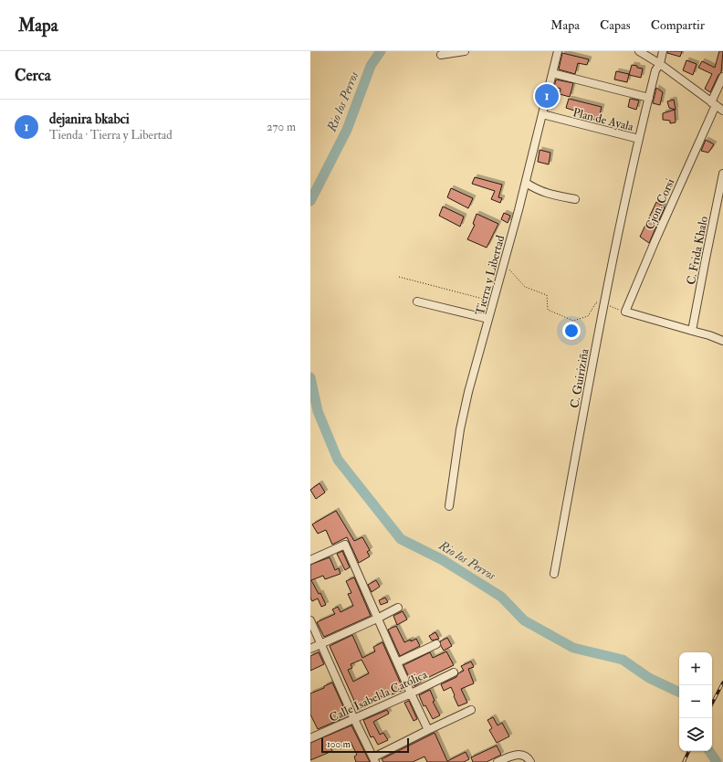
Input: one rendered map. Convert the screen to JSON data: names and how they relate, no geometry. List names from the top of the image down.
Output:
{
  "streets": {
    "street": [
      "Plan de Ayala",
      "Cjon. Corsi",
      "C. Frida Khalo",
      "Tierra y Libertad",
      "C. Guiriziña",
      "Calle Isabel la Católica"
    ]
  },
  "crossings": [
    ["Plan de Ayala", "Tierra y Libertad"],
    ["Plan de Ayala", "C. Guiriziña"]
  ],
  "water": ["Rio los Perros"],
  "scale_bar": "100 m",
  "page": {
    "header": "Mapa",
    "nav": ["Mapa", "Capas", "Compartir"],
    "heading": "Cerca",
    "pins": "1",
    "list": [
      {
        "mark": "1",
        "name": "dejanira bkabci",
        "note": "Tienda · Tierra y Libertad",
        "value": "270 m"
      }
    ],
    "map_buttons": ["+", "−"],
    "scale": "100 m"
  }
}
